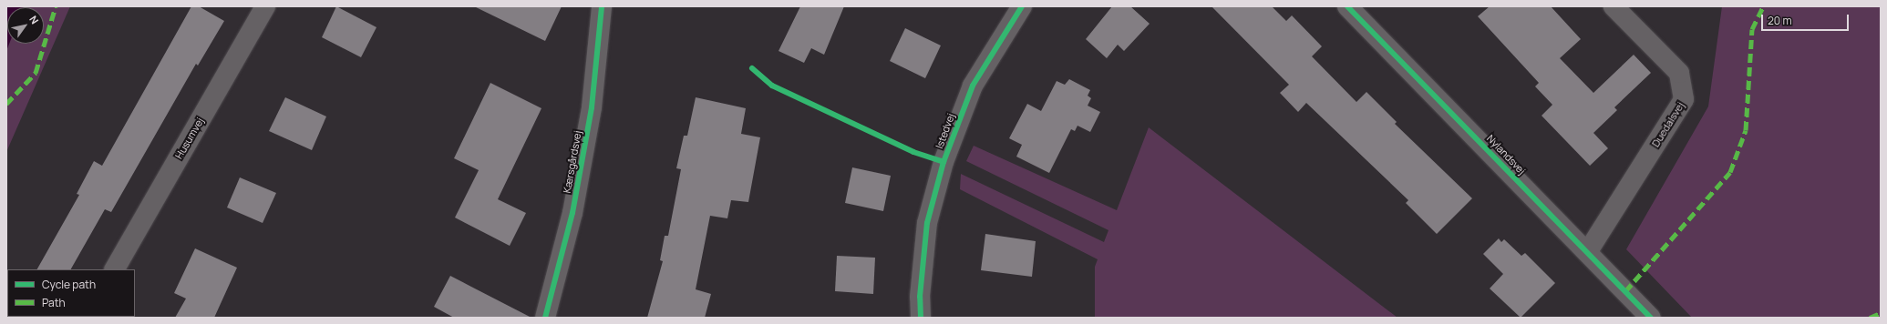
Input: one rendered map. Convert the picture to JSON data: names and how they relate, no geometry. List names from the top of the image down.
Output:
{
  "streets": {
    "street": [
      "Duedalsvej",
      "Istedvej",
      "Husumvej",
      "Nylandsvej",
      "Kærsgårdsvej"
    ]
  },
  "crossings": [
    ["Duedalsvej", "Nylandsvej"]
  ],
  "legend": ["Cycle path", "Path"],
  "scale_bar": "20 m",
  "north": "top right"
}
